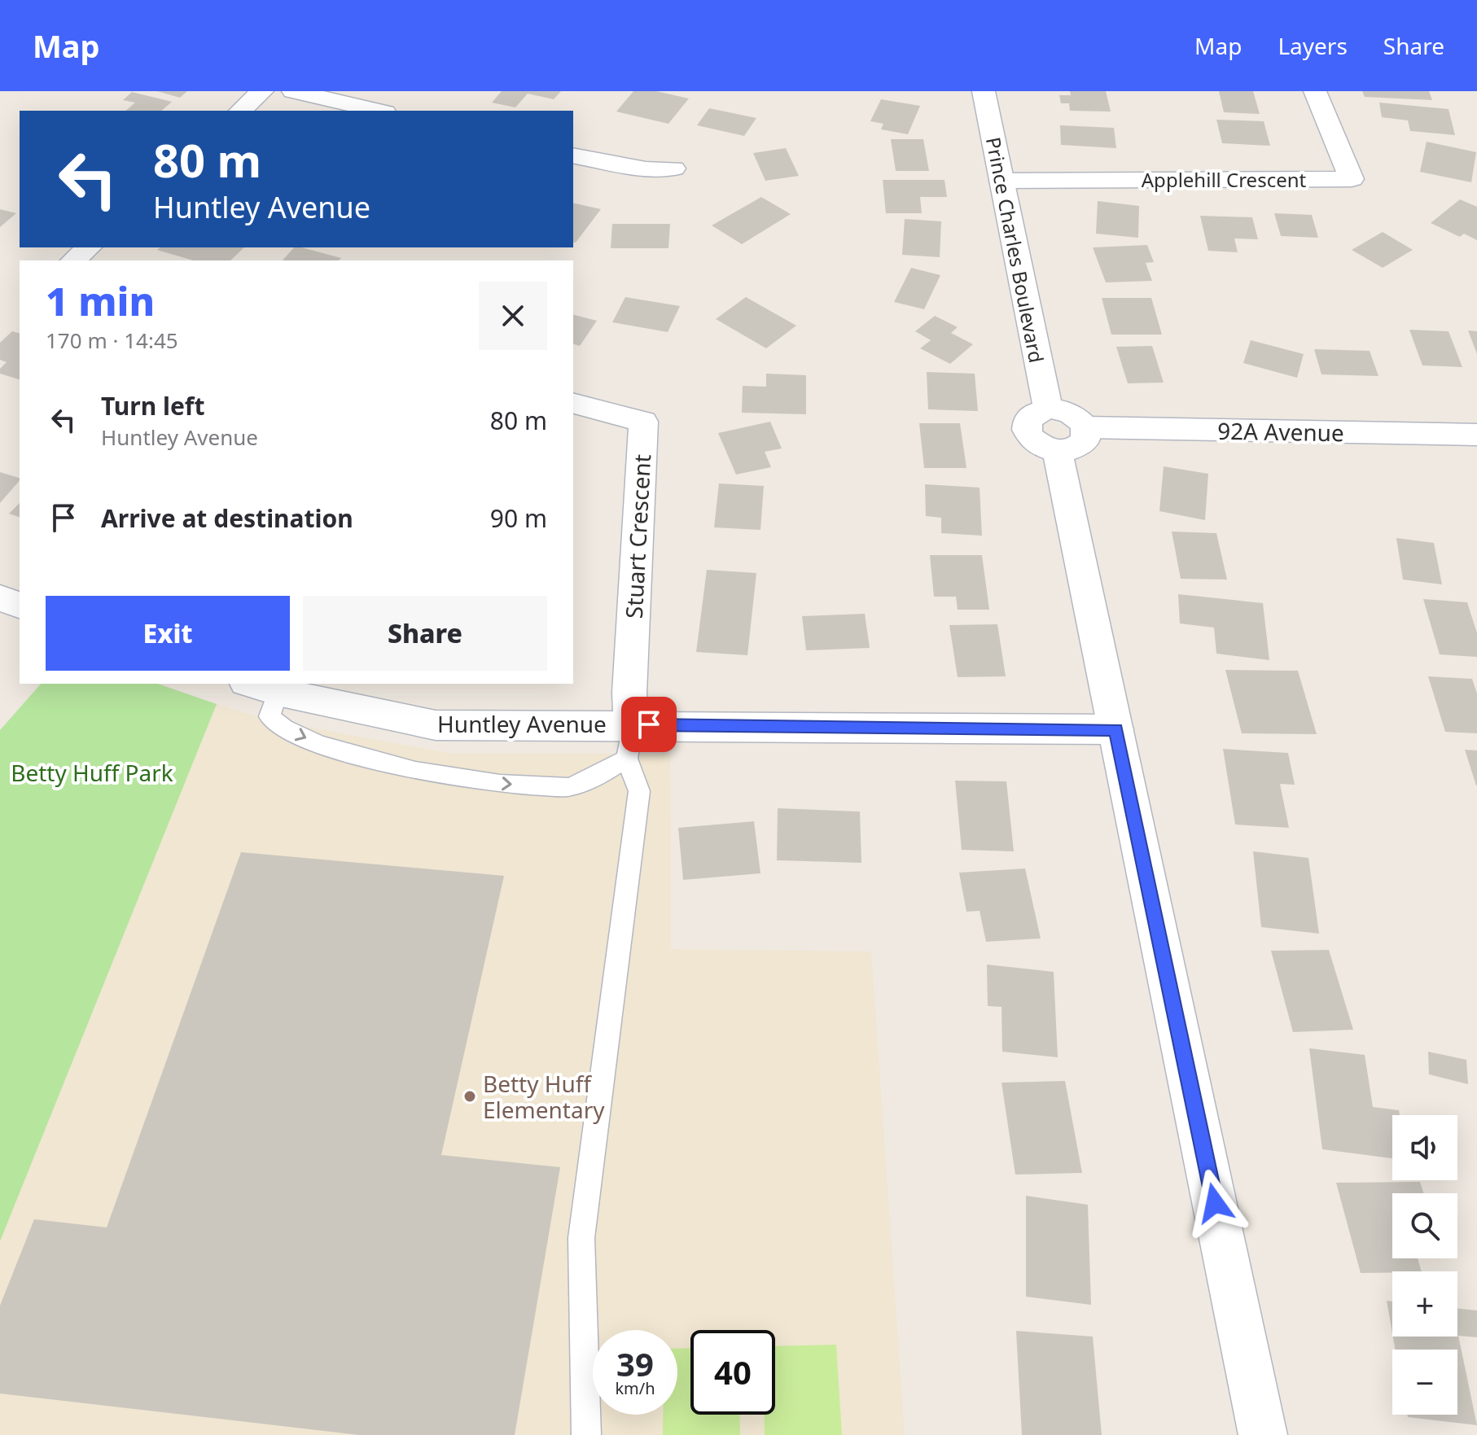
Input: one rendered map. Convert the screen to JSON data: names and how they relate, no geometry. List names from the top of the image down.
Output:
{
  "streets": {
    "street": [
      "Applehill Crescent",
      "Prince Charles Boulevard",
      "92A Avenue",
      "Stuart Crescent",
      "Huntley Avenue"
    ]
  },
  "crossings": [
    ["Applehill Crescent", "Prince Charles Boulevard"],
    ["Prince Charles Boulevard", "92A Avenue"],
    ["Stuart Crescent", "Huntley Avenue"]
  ],
  "parks": ["Betty Huff Park"],
  "places": ["Betty Huff Elementary"],
  "page": {
    "header": "Map",
    "nav": ["Map", "Layers", "Share"],
    "turn": ["80 m", "Huntley Avenue"],
    "heading": ["1 min", "170 m · 14:45"],
    "list": [
      {
        "name": "Turn left",
        "note": "Huntley Avenue",
        "value": "80 m"
      },
      {
        "name": "Arrive at destination",
        "value": "90 m"
      }
    ],
    "buttons": ["Exit", "Share"],
    "map_buttons": ["+", "−"],
    "speed": "39 km/h",
    "limit": "40"
  }
}
